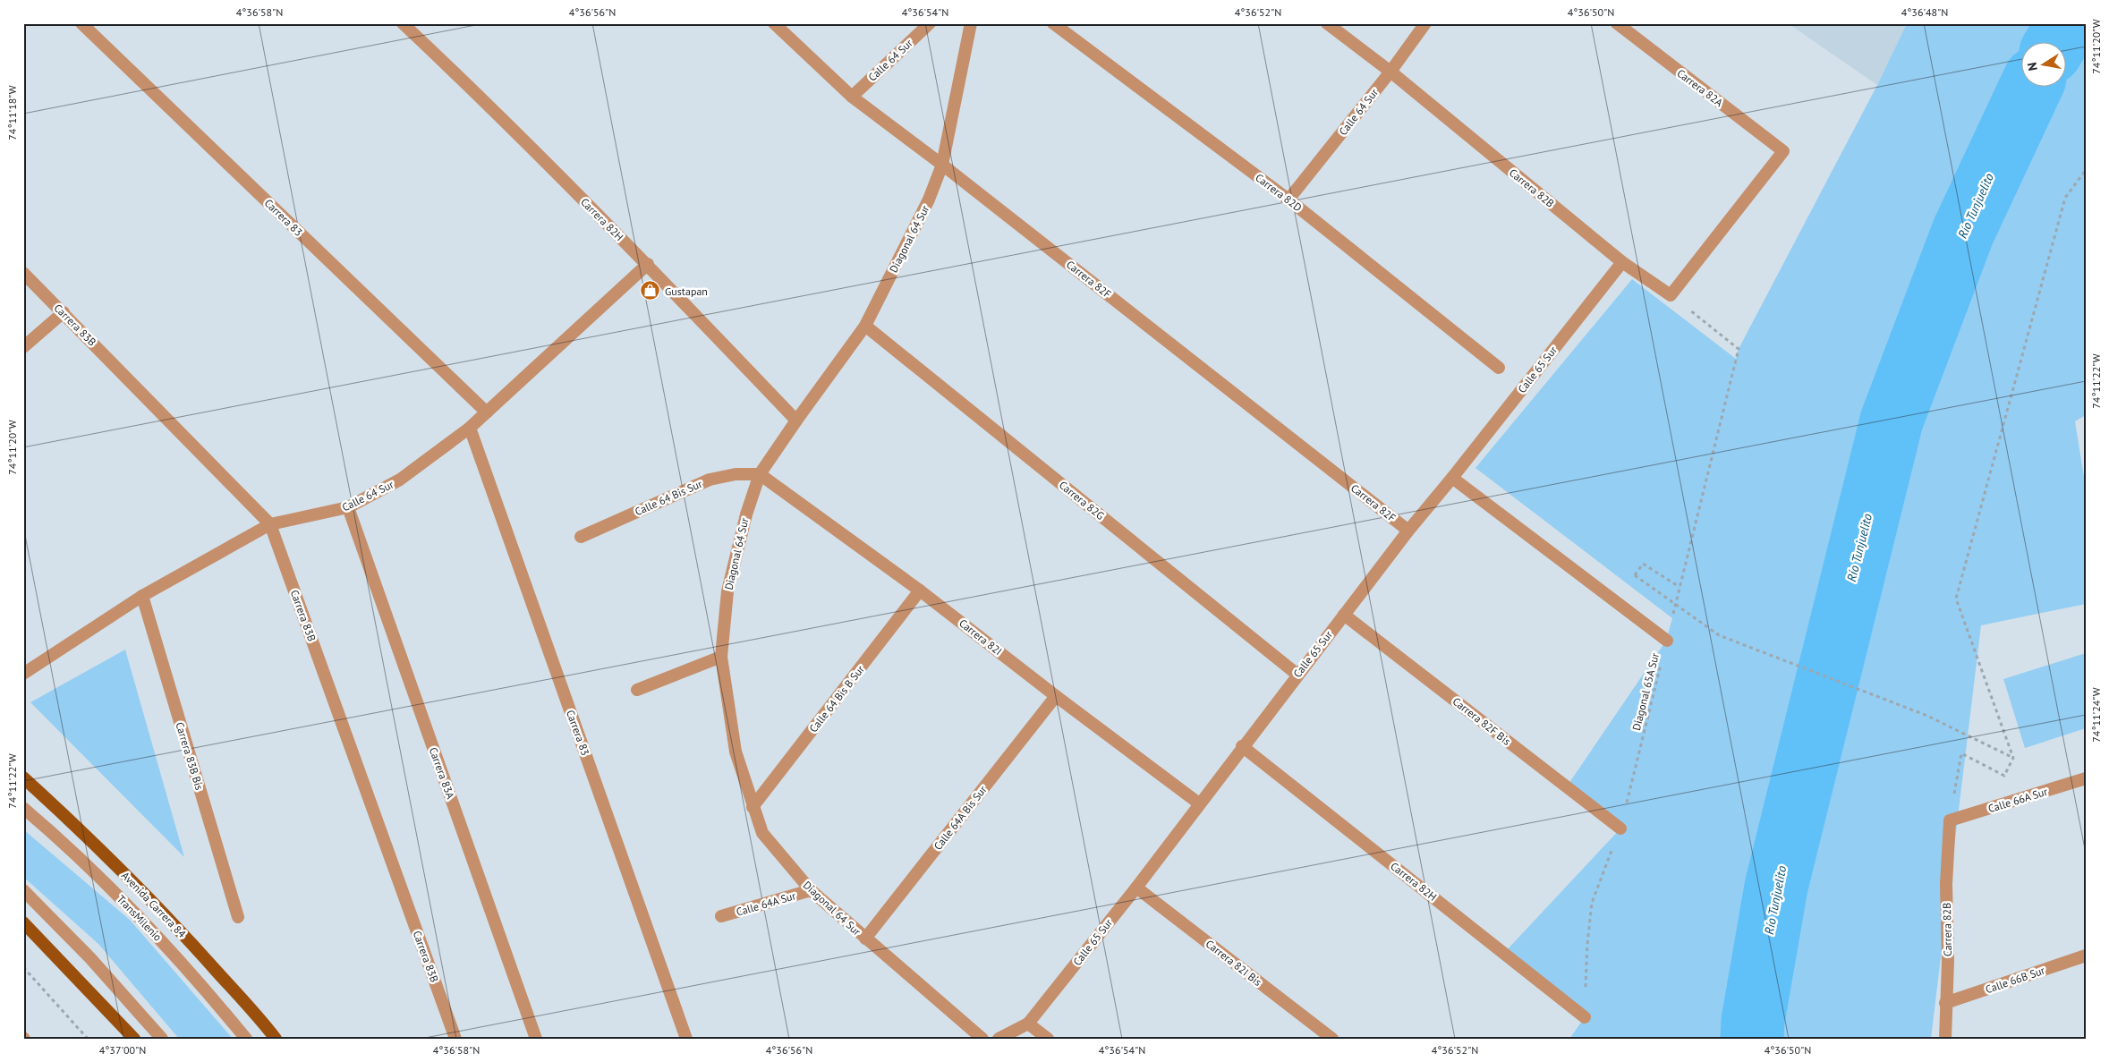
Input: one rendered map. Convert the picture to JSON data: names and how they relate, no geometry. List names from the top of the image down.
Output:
{
  "streets": {
    "main road": ["Avenida Carrera 84"],
    "street": [
      "Calle 64 Sur",
      "Carrera 82A",
      "Carrera 82B",
      "Carrera 82D",
      "Carrera 83",
      "Carrera 82H",
      "Diagonal 64 Sur",
      "Carrera 82F",
      "Carrera 83B",
      "Calle 65 Sur",
      "Calle 64 Bis Sur",
      "Carrera 82G",
      "Carrera 82I",
      "Calle 64 Bis B Sur",
      "Carrera 82F Bis",
      "Carrera 83B Bis",
      "Carrera 83A",
      "Calle 66A Sur",
      "Calle 64A Bis Sur",
      "Calle 64A Sur",
      "TransMilenio",
      "Carrera 82I Bis",
      "Calle 66B Sur"
    ],
    "path": ["Diagonal 65A Sur"]
  },
  "crossings": [
    ["Calle 64 Sur", "Carrera 82B"],
    ["Calle 64 Sur", "Carrera 82D"],
    ["Calle 64 Sur", "Carrera 83"],
    ["Calle 64 Sur", "Carrera 82H"],
    ["Calle 64 Sur", "Carrera 82F"],
    ["Calle 64 Sur", "Carrera 83B"],
    ["Calle 64 Sur", "Carrera 83B Bis"],
    ["Calle 64 Sur", "Carrera 83A"],
    ["Carrera 82A", "Carrera 82B"],
    ["Carrera 82A", "Diagonal 65A Sur"],
    ["Carrera 82B", "Calle 65 Sur"],
    ["Carrera 82B", "Diagonal 65A Sur"],
    ["Carrera 82B", "Calle 66A Sur"],
    ["Carrera 82B", "Calle 66B Sur"],
    ["Carrera 82H", "Diagonal 64 Sur"],
    ["Carrera 82H", "Calle 65 Sur"],
    ["Carrera 82H", "Diagonal 65A Sur"],
    ["Diagonal 64 Sur", "Carrera 82F"],
    ["Diagonal 64 Sur", "Calle 64 Bis Sur"],
    ["Diagonal 64 Sur", "Carrera 82G"],
    ["Diagonal 64 Sur", "Carrera 82I"],
    ["Diagonal 64 Sur", "Calle 64 Bis B Sur"],
    ["Diagonal 64 Sur", "Calle 64A Bis Sur"],
    ["Diagonal 64 Sur", "Calle 64A Sur"],
    ["Carrera 82F", "Calle 65 Sur"],
    ["Calle 65 Sur", "Carrera 82G"],
    ["Calle 65 Sur", "Carrera 82I"],
    ["Calle 65 Sur", "Carrera 82F Bis"],
    ["Calle 65 Sur", "Carrera 82I Bis"],
    ["Calle 64 Bis Sur", "Carrera 82I"],
    ["Carrera 82I", "Calle 64 Bis B Sur"],
    ["Carrera 82I", "Calle 64A Bis Sur"],
    ["Diagonal 65A Sur", "Carrera 82F Bis"]
  ],
  "water": ["Río Tunjuelito"],
  "places": {
    "shop": ["Gustapan"]
  },
  "north": "left",
  "coordinates": [
    "4°36'58\"N",
    "4°36'56\"N",
    "4°36'54\"N",
    "4°36'52\"N",
    "4°36'50\"N",
    "4°36'48\"N",
    "74°11'20\"W",
    "74°11'18\"W",
    "74°11'22\"W",
    "74°11'24\"W",
    "4°37'00\"N"
  ]
}
